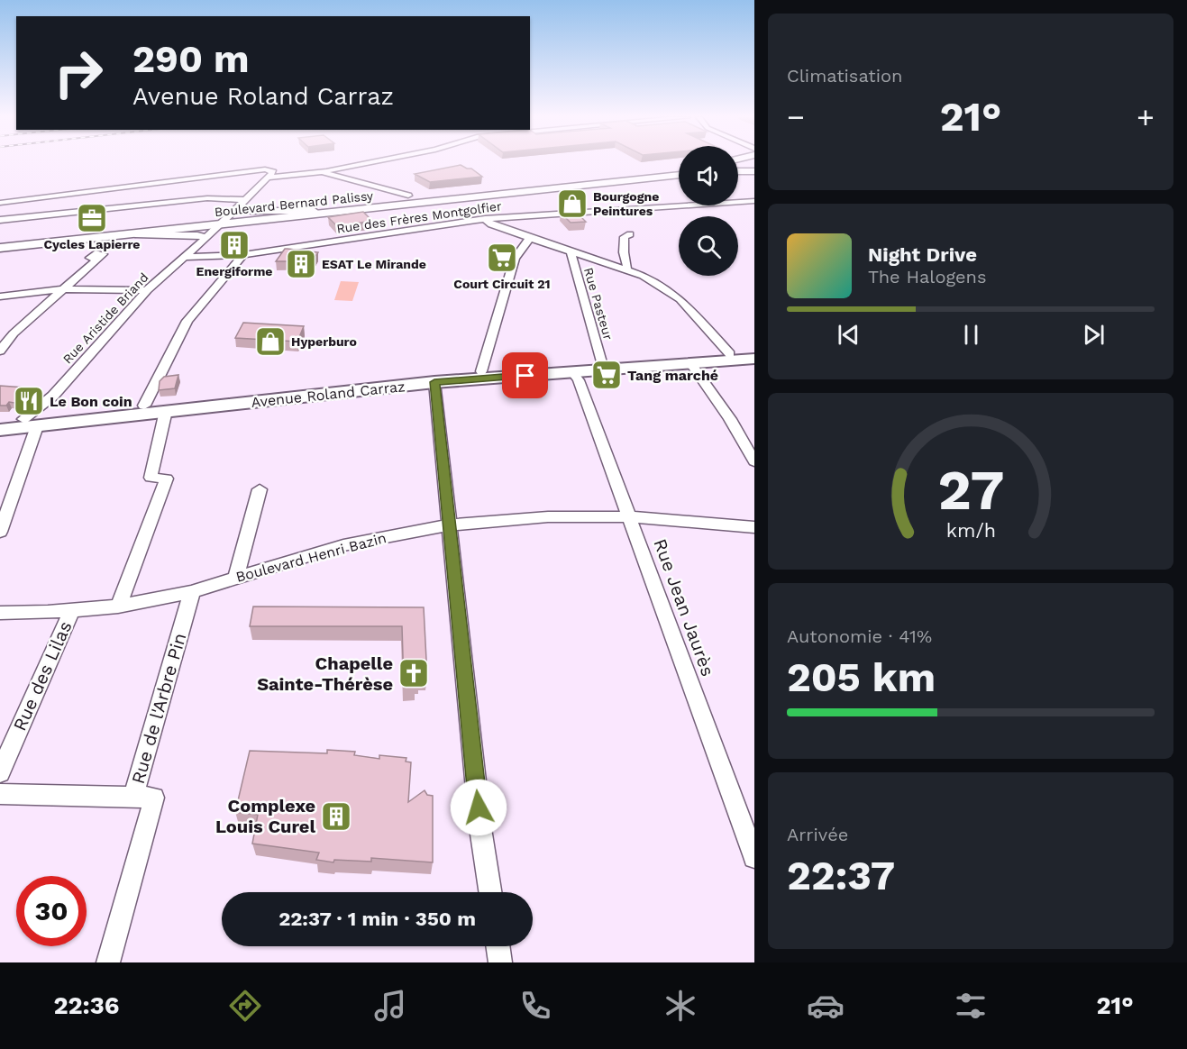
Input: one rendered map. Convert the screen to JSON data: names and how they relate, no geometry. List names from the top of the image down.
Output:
{
  "streets": {
    "main road": ["Boulevard Bernard Palissy", "Avenue Roland Carraz"],
    "street": [
      "Rue des Frères Montgolfier",
      "Rue Pasteur",
      "Rue Aristide Briand",
      "Boulevard Henri Bazin",
      "Rue Jean Jaurès",
      "Rue des Lilas",
      "Rue de l'Arbre Pin"
    ]
  },
  "crossings": [
    ["Boulevard Bernard Palissy", "Rue Aristide Briand"],
    ["Rue des Frères Montgolfier", "Rue Aristide Briand"],
    ["Rue Pasteur", "Avenue Roland Carraz"],
    ["Rue Aristide Briand", "Avenue Roland Carraz"],
    ["Avenue Roland Carraz", "Rue Jean Jaurès"],
    ["Boulevard Henri Bazin", "Rue Jean Jaurès"],
    ["Boulevard Henri Bazin", "Rue des Lilas"],
    ["Boulevard Henri Bazin", "Rue de l'Arbre Pin"]
  ],
  "places": {
    "shop": ["Bourgogne Peintures", "Hyperburo"],
    "office": ["Cycles Lapierre"],
    "building": ["Energiforme", "ESAT Le Mirande", "Complexe Louis Curel"],
    "supermarket": ["Court Circuit 21", "Tang marché"],
    "restaurant": ["Le Bon coin"],
    "church": ["Chapelle Sainte-Thérèse"]
  },
  "page": {
    "tile": [
      "Climatisation",
      ["Autonomie · 41%", "205 km"],
      ["Arrivée", "22:37"]
    ],
    "turn": ["290 m", "Avenue Roland Carraz"],
    "heat": ["−", "21°", "+"],
    "song": ["Night Drive", "The Halogens"],
    "limit": "30",
    "trip": "22:37 · 1 min · 350 m",
    "tabs": ["22:36", "21°"],
    "gauge": ["27", "km/h"]
  }
}
